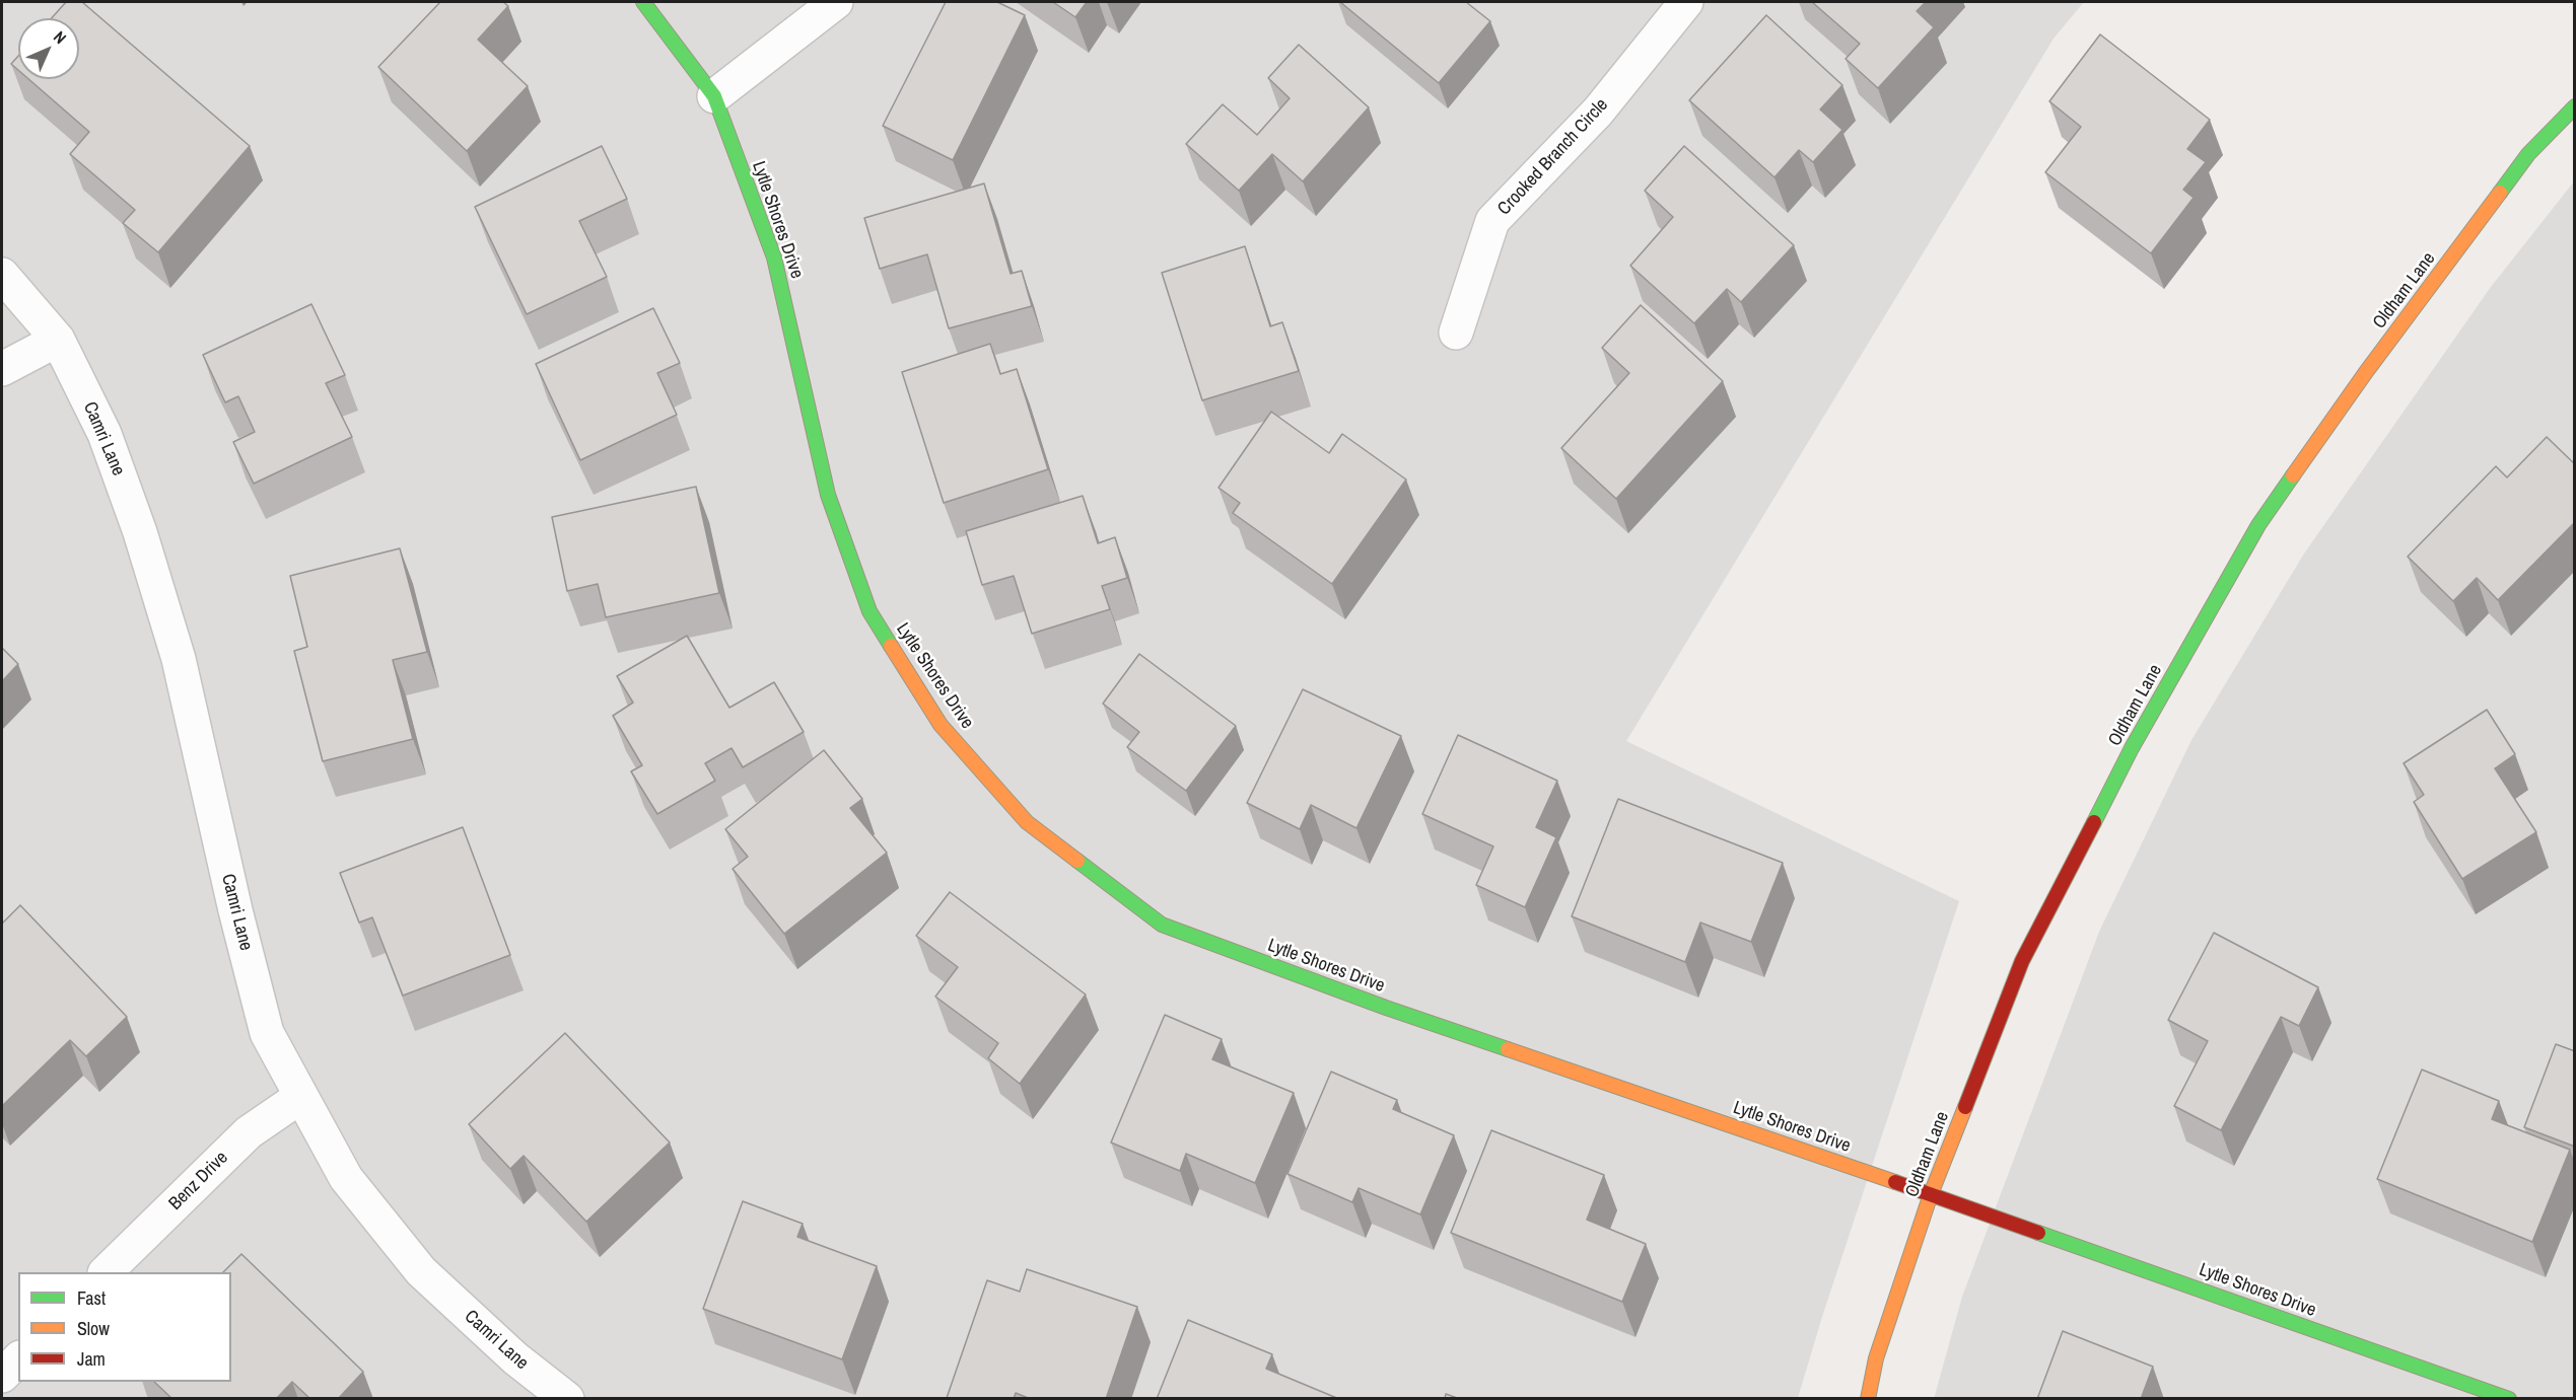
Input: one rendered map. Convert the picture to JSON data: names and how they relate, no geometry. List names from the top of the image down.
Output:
{
  "streets": {
    "street": [
      "Crooked Branch Circle",
      "Lytle Shores Drive",
      "Oldham Lane",
      "Camri Lane",
      "Benz Drive"
    ]
  },
  "crossings": [
    ["Lytle Shores Drive", "Oldham Lane"],
    ["Camri Lane", "Benz Drive"]
  ],
  "legend": ["Fast", "Slow", "Jam"],
  "north": "top right"
}
